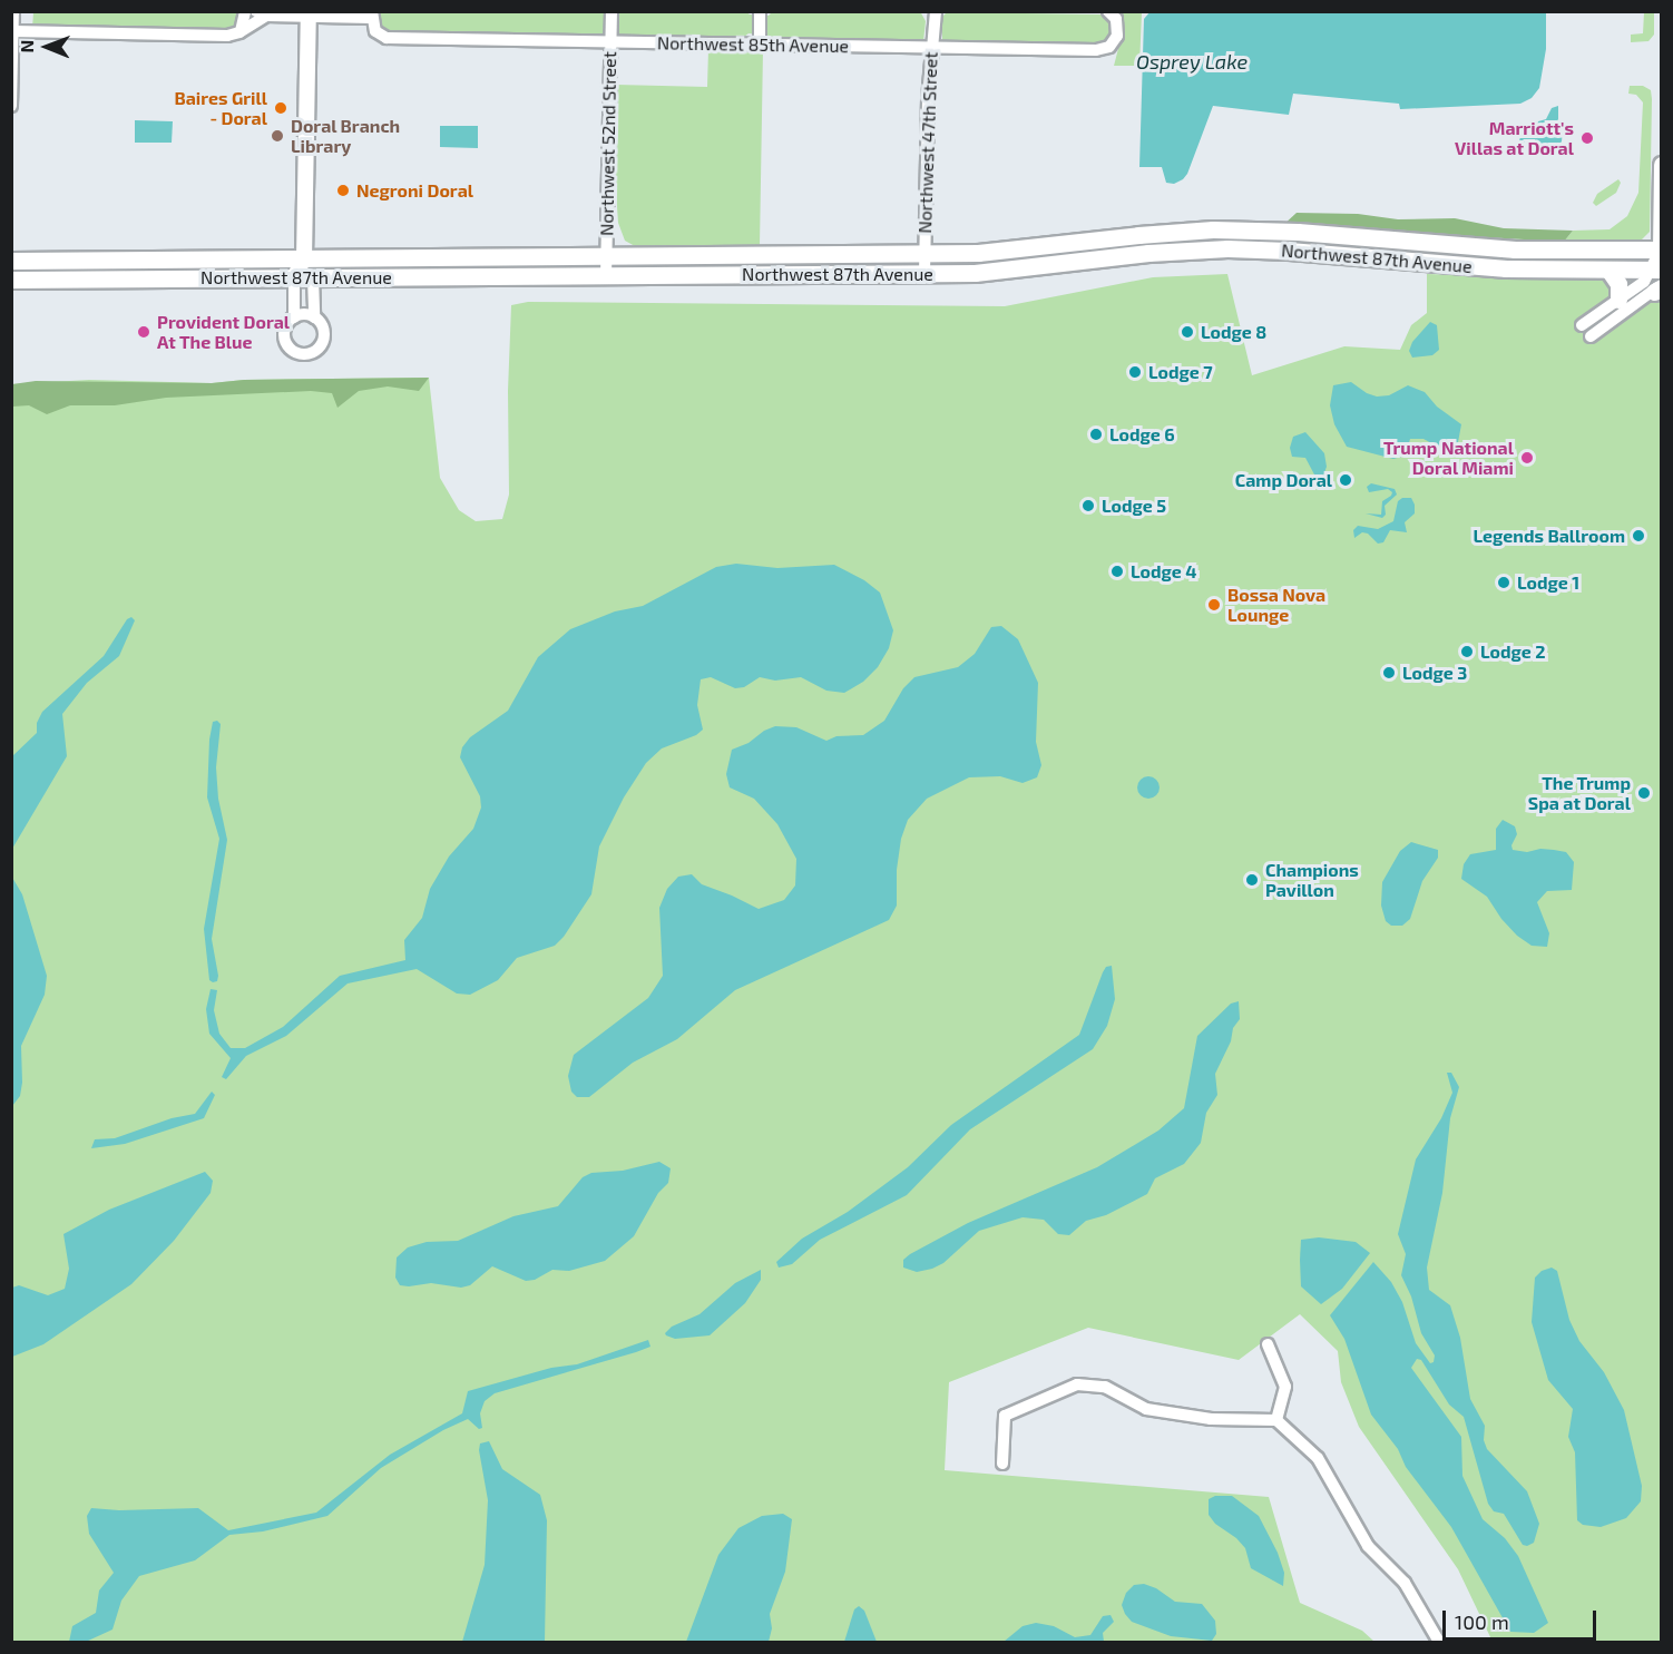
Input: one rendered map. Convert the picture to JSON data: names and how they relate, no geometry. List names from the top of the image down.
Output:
{
  "streets": {
    "main road": ["Northwest 87th Avenue"],
    "street": ["Northwest 85th Avenue", "Northwest 47th Street", "Northwest 52nd Street"]
  },
  "crossings": [
    ["Northwest 85th Avenue", "Northwest 47th Street"],
    ["Northwest 85th Avenue", "Northwest 52nd Street"],
    ["Northwest 47th Street", "Northwest 87th Avenue"],
    ["Northwest 52nd Street", "Northwest 87th Avenue"]
  ],
  "water": ["Osprey Lake"],
  "places": [
    "Baires Grill - Doral",
    "Doral Branch Library",
    "Marriott's Villas at Doral",
    "Negroni Doral",
    "Provident Doral At The Blue",
    "Lodge 8",
    "Lodge 7",
    "Lodge 6",
    "Trump National Doral Miami",
    "Camp Doral",
    "Lodge 5",
    "Legends Ballroom",
    "Lodge 4",
    "Lodge 1",
    "Bossa Nova Lounge",
    "Lodge 2",
    "Lodge 3",
    "The Trump Spa at Doral",
    "Champions Pavillon"
  ],
  "scale_bar": "100 m",
  "north": "left"
}
